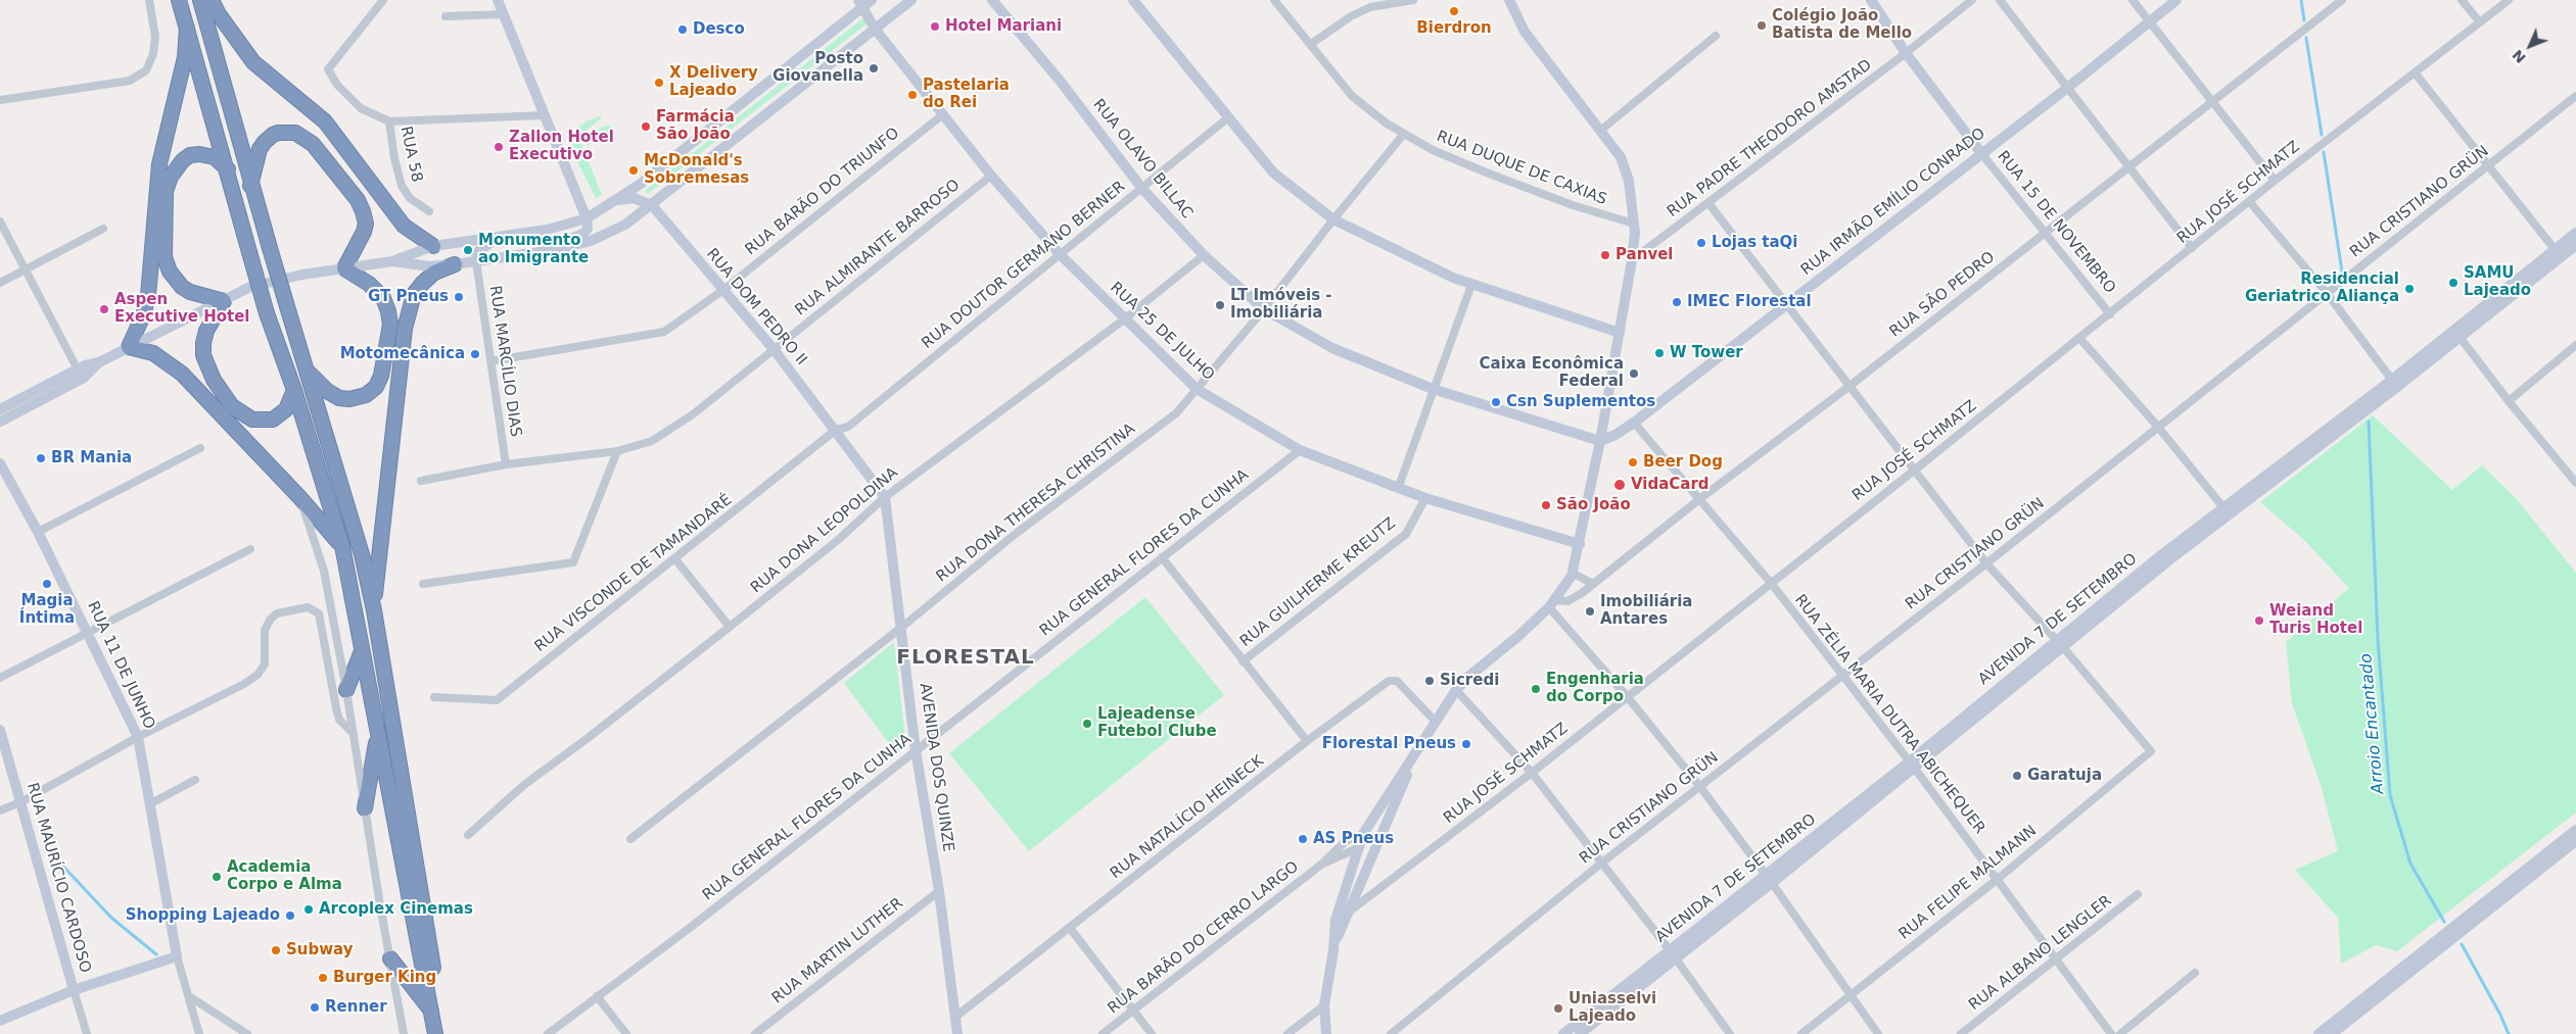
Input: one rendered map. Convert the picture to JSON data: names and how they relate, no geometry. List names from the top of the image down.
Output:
{
  "streets": {
    "main road": [
      "RUA OLAVO BILLAC",
      "RUA IRMÃO EMÍLIO CONRADO",
      "RUA 15 DE NOVEMBRO",
      "RUA DOM PEDRO II",
      "RUA 25 DE JULHO",
      "AVENIDA 7 DE SETEMBRO",
      "RUA 11 DE JUNHO",
      "AVENIDA DOS QUINZE",
      "RUA MAURÍCIO CARDOSO"
    ],
    "street": [
      "RUA PADRE THEODORO AMSTAD",
      "RUA 58",
      "RUA DUQUE DE CAXIAS",
      "RUA BARÃO DO TRIUNFO",
      "RUA JOSÉ SCHMATZ",
      "RUA CRISTIANO GRÜN",
      "RUA ALMIRANTE BARROSO",
      "RUA DOUTOR GERMANO BERNER",
      "RUA SÃO PEDRO",
      "RUA MARCÍLIO DIAS",
      "RUA DONA THERESA CHRISTINA",
      "RUA DONA LEOPOLDINA",
      "RUA GENERAL FLORES DA CUNHA",
      "RUA VISCONDE DE TAMANDARÉ",
      "RUA GUILHERME KREUTZ",
      "RUA ZÉLIA MARIA DUTRA ABICHEQUER",
      "RUA NATALÍCIO HEINECK",
      "RUA FELIPE MALMANN",
      "RUA BARÃO DO CERRO LARGO",
      "RUA MARTIN LUTHER",
      "RUA ALBANO LENGLER"
    ]
  },
  "crossings": [
    ["RUA PADRE THEODORO AMSTAD", "RUA 15 DE NOVEMBRO"],
    ["RUA OLAVO BILLAC", "RUA IRMÃO EMÍLIO CONRADO"],
    ["RUA OLAVO BILLAC", "RUA DOUTOR GERMANO BERNER"],
    ["RUA OLAVO BILLAC", "RUA DONA THERESA CHRISTINA"],
    ["RUA OLAVO BILLAC", "RUA DONA LEOPOLDINA"],
    ["RUA DUQUE DE CAXIAS", "RUA DONA THERESA CHRISTINA"],
    ["RUA BARÃO DO TRIUNFO", "RUA DOM PEDRO II"],
    ["RUA BARÃO DO TRIUNFO", "RUA 25 DE JULHO"],
    ["RUA BARÃO DO TRIUNFO", "RUA MARCÍLIO DIAS"],
    ["RUA JOSÉ SCHMATZ", "RUA 15 DE NOVEMBRO"],
    ["RUA JOSÉ SCHMATZ", "RUA ZÉLIA MARIA DUTRA ABICHEQUER"],
    ["RUA IRMÃO EMÍLIO CONRADO", "RUA 15 DE NOVEMBRO"],
    ["RUA IRMÃO EMÍLIO CONRADO", "RUA ZÉLIA MARIA DUTRA ABICHEQUER"],
    ["RUA CRISTIANO GRÜN", "RUA ZÉLIA MARIA DUTRA ABICHEQUER"],
    ["RUA 15 DE NOVEMBRO", "RUA SÃO PEDRO"],
    ["RUA ALMIRANTE BARROSO", "RUA DOM PEDRO II"],
    ["RUA ALMIRANTE BARROSO", "RUA 25 DE JULHO"],
    ["RUA ALMIRANTE BARROSO", "RUA MARCÍLIO DIAS"],
    ["RUA DOUTOR GERMANO BERNER", "RUA DOM PEDRO II"],
    ["RUA DOUTOR GERMANO BERNER", "RUA 25 DE JULHO"],
    ["RUA DOUTOR GERMANO BERNER", "RUA VISCONDE DE TAMANDARÉ"],
    ["RUA DOUTOR GERMANO BERNER", "AVENIDA DOS QUINZE"],
    ["RUA SÃO PEDRO", "RUA ZÉLIA MARIA DUTRA ABICHEQUER"],
    ["RUA DOM PEDRO II", "RUA VISCONDE DE TAMANDARÉ"],
    ["RUA DOM PEDRO II", "AVENIDA DOS QUINZE"],
    ["RUA 25 DE JULHO", "RUA DONA THERESA CHRISTINA"],
    ["RUA 25 DE JULHO", "RUA DONA LEOPOLDINA"],
    ["RUA 25 DE JULHO", "RUA GENERAL FLORES DA CUNHA"],
    ["RUA 25 DE JULHO", "RUA GUILHERME KREUTZ"],
    ["RUA DONA THERESA CHRISTINA", "AVENIDA DOS QUINZE"],
    ["RUA DONA LEOPOLDINA", "AVENIDA DOS QUINZE"],
    ["RUA GENERAL FLORES DA CUNHA", "AVENIDA DOS QUINZE"],
    ["RUA VISCONDE DE TAMANDARÉ", "AVENIDA DOS QUINZE"],
    ["AVENIDA 7 DE SETEMBRO", "RUA ZÉLIA MARIA DUTRA ABICHEQUER"],
    ["AVENIDA 7 DE SETEMBRO", "RUA FELIPE MALMANN"],
    ["RUA ZÉLIA MARIA DUTRA ABICHEQUER", "RUA FELIPE MALMANN"],
    ["RUA ZÉLIA MARIA DUTRA ABICHEQUER", "RUA ALBANO LENGLER"],
    ["AVENIDA DOS QUINZE", "RUA NATALÍCIO HEINECK"],
    ["AVENIDA DOS QUINZE", "RUA MARTIN LUTHER"]
  ],
  "districts": ["FLORESTAL"],
  "water": ["Arroio Encantado"],
  "places": [
    "Bierdron",
    "Colégio João Batista de Mello",
    "Hotel Mariani",
    "Desco",
    "Posto Giovanella",
    "X Delivery Lajeado",
    "Pastelaria do Rei",
    "Farmácia São João",
    "Zallon Hotel Executivo",
    "McDonald's Sobremesas",
    "Lojas taQi",
    "Monumento ao Imigrante",
    "Panvel",
    "SAMU Lajeado",
    "Residencial Geriatrico Aliança",
    "GT Pneus",
    "IMEC Florestal",
    "LT Imóveis - Imobiliária",
    "Aspen Executive Hotel",
    "W Tower",
    "Motomecânica",
    "Caixa Econômica Federal",
    "Csn Suplementos",
    "BR Mania",
    "Beer Dog",
    "VidaCard",
    "São João",
    "Magia Íntima",
    "Imobiliária Antares",
    "Weiand Turis Hotel",
    "Sicredi",
    "Engenharia do Corpo",
    "Lajeadense Futebol Clube",
    "Florestal Pneus",
    "Garatuja",
    "AS Pneus",
    "Academia Corpo e Alma",
    "Arcoplex Cinemas",
    "Shopping Lajeado",
    "Subway",
    "Burger King",
    "Renner",
    "Uniasselvi Lajeado"
  ],
  "north": "bottom left"
}
